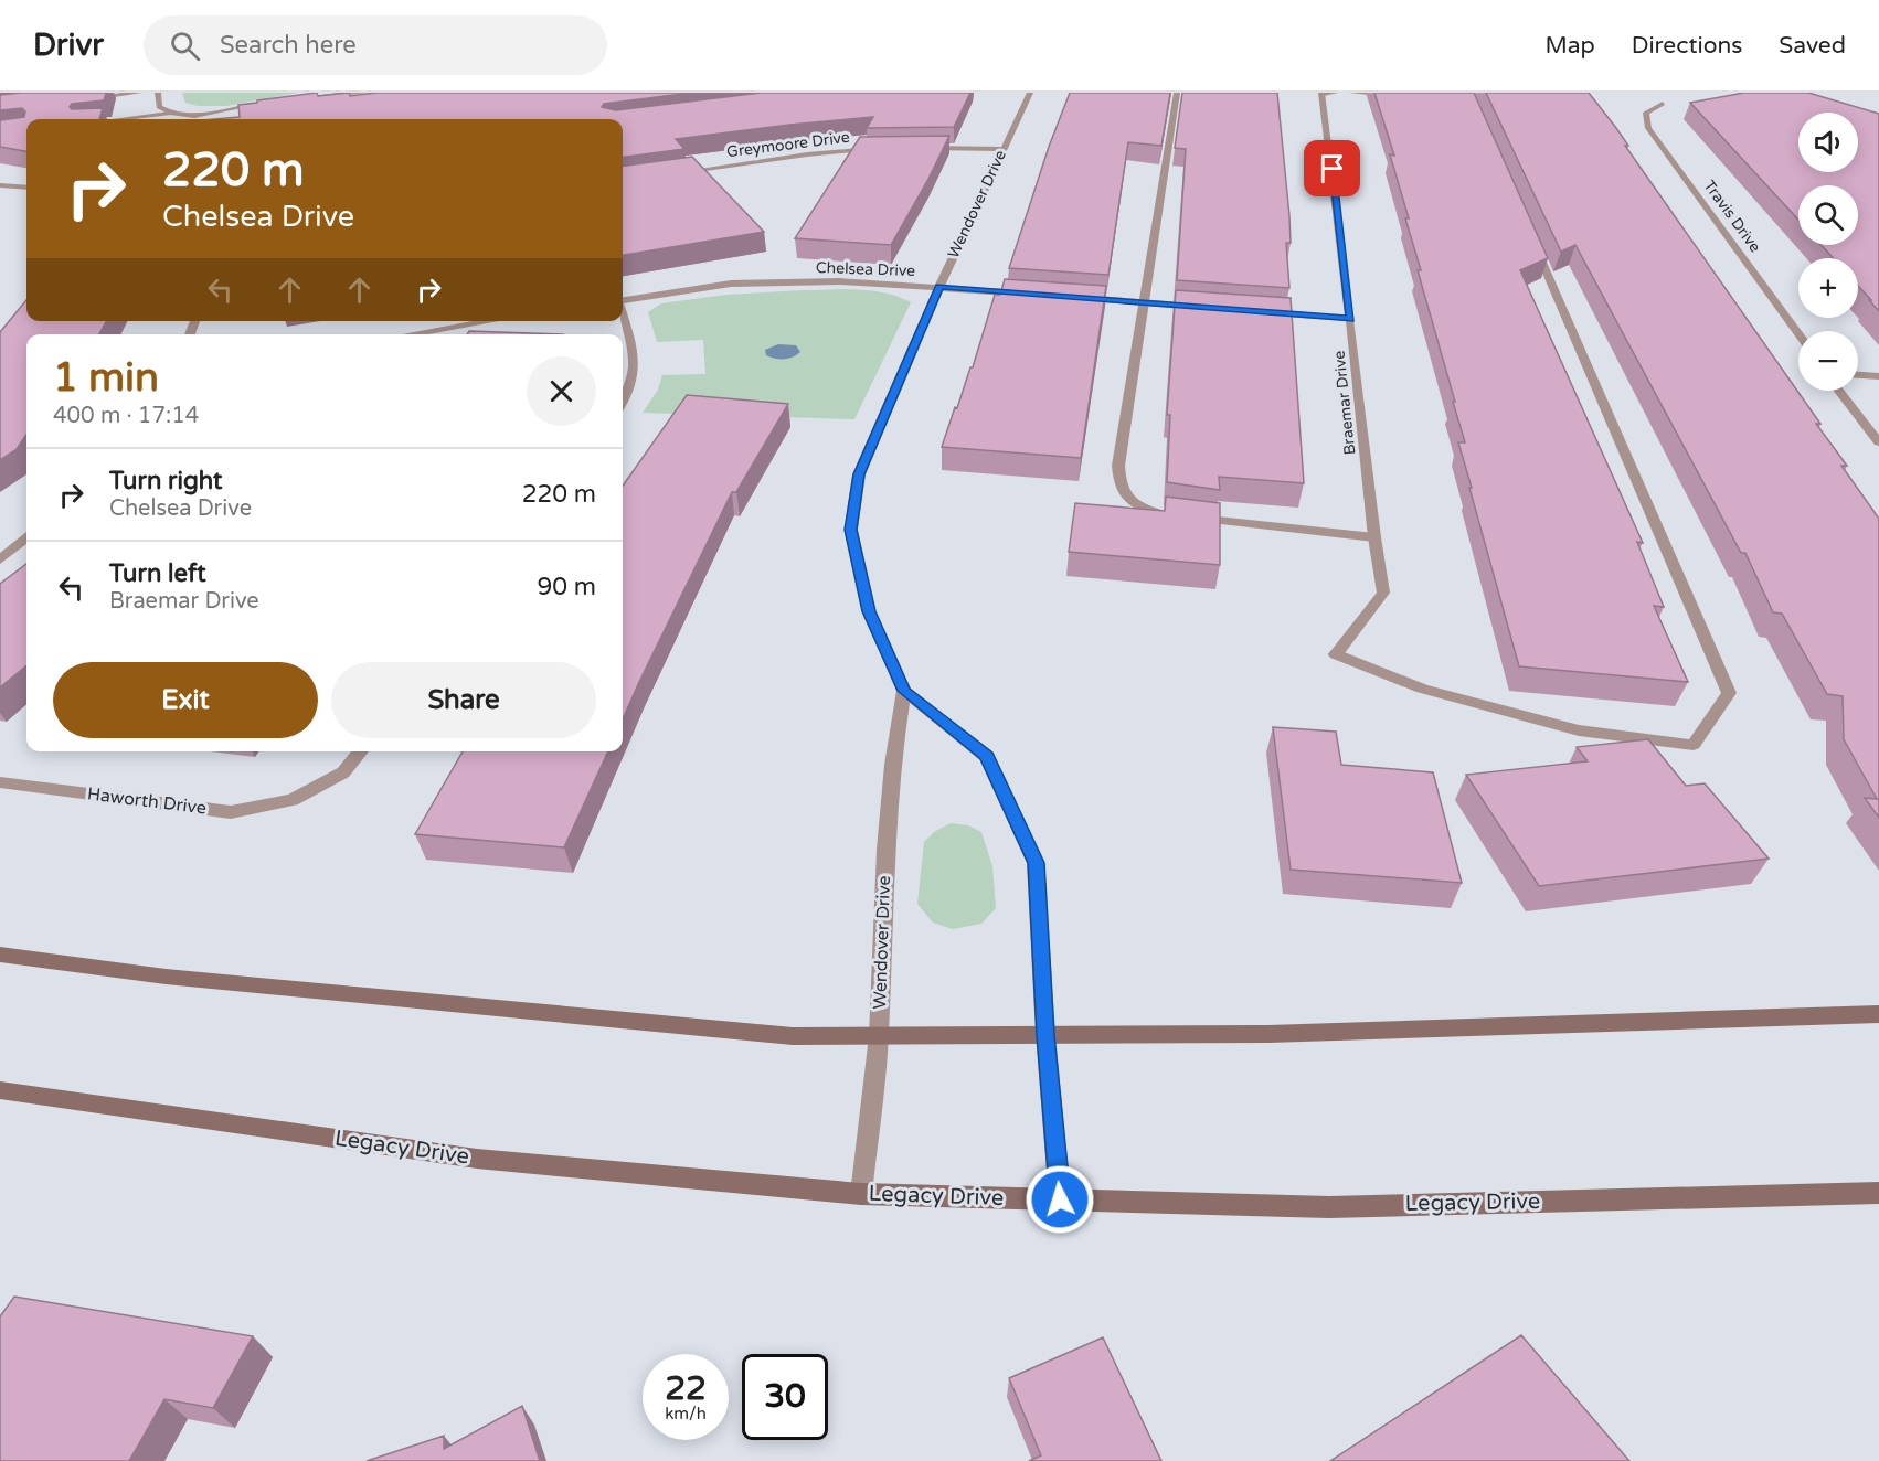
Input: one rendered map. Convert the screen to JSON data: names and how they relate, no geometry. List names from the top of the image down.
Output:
{
  "streets": {
    "main road": ["Legacy Drive"],
    "street": [
      "Greymoore Drive",
      "Wendover Drive",
      "Travis Drive",
      "Chelsea Drive",
      "Braemar Drive",
      "Haworth Drive"
    ]
  },
  "crossings": [
    ["Wendover Drive", "Chelsea Drive"],
    ["Wendover Drive", "Legacy Drive"]
  ],
  "page": {
    "header": "Drivr",
    "search": "Search here",
    "nav": ["Map", "Directions", "Saved"],
    "map_buttons": ["+", "−"],
    "turn": ["220 m", "Chelsea Drive"],
    "heading": ["1 min", "400 m · 17:14"],
    "list": [
      {
        "name": "Turn right",
        "note": "Chelsea Drive",
        "value": "220 m"
      },
      {
        "name": "Turn left",
        "note": "Braemar Drive",
        "value": "90 m"
      }
    ],
    "buttons": ["Exit", "Share"],
    "speed": "22 km/h",
    "limit": "30"
  }
}
